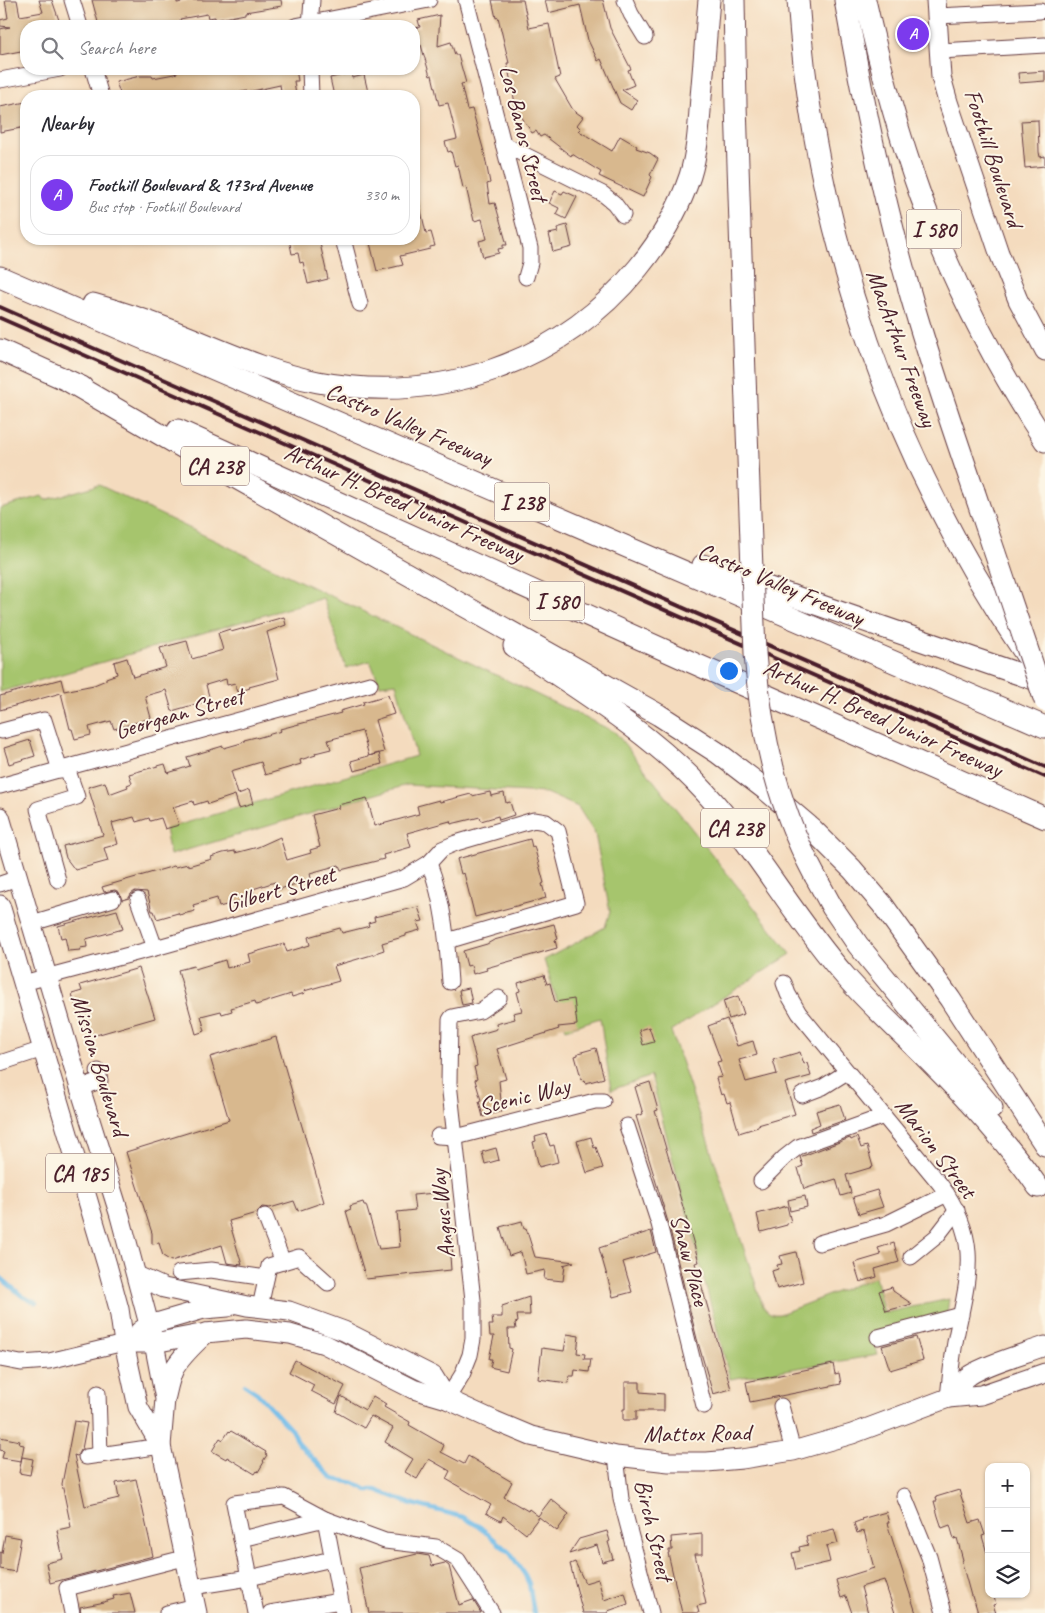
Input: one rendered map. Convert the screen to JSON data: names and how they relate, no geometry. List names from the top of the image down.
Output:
{
  "streets": {
    "highway": [
      "I 580",
      "MacArthur Freeway",
      "Castro Valley Freeway",
      "CA 238",
      "I 238",
      "Arthur H. Breed Junior Freeway"
    ],
    "main road": [
      "Foothill Boulevard",
      "Mission Boulevard",
      "CA 185",
      "Mattox Road"
    ],
    "street": [
      "Los Banos Street",
      "Georgean Street",
      "Gilbert Street",
      "Scenic Way",
      "Marion Street",
      "Angus Way",
      "Shaw Place",
      "Birch Street"
    ]
  },
  "crossings": [
    ["CA 238", "Arthur H. Breed Junior Freeway"],
    ["Gilbert Street", "Mission Boulevard"],
    ["Mission Boulevard", "Mattox Road"],
    ["Scenic Way", "Angus Way"],
    ["Marion Street", "Mattox Road"],
    ["Angus Way", "Mattox Road"],
    ["Mattox Road", "Birch Street"]
  ],
  "page": {
    "pins": "A",
    "search": "Search here",
    "heading": "Nearby",
    "list": [
      {
        "mark": "A",
        "name": "Foothill Boulevard & 173rd Avenue",
        "note": "Bus stop · Foothill Boulevard",
        "value": "330 m"
      }
    ],
    "map_buttons": ["+", "−"]
  }
}
